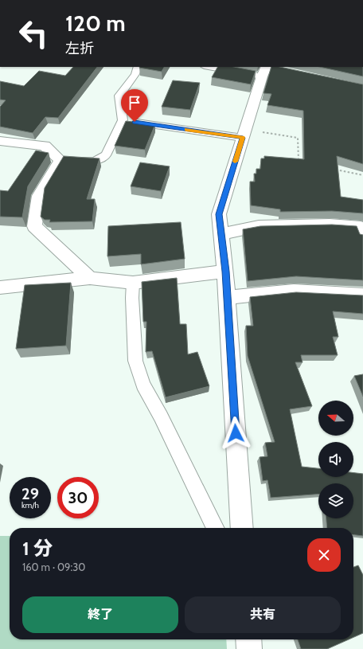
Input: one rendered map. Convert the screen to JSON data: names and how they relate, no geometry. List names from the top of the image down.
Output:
{
  "north": "left",
  "page": {
    "turn": ["120 m", "左折"],
    "speed": "29 km/h",
    "limit": "30",
    "heading": ["1 分", "160 m · 09:30"],
    "buttons": ["終了", "共有"]
  }
}
